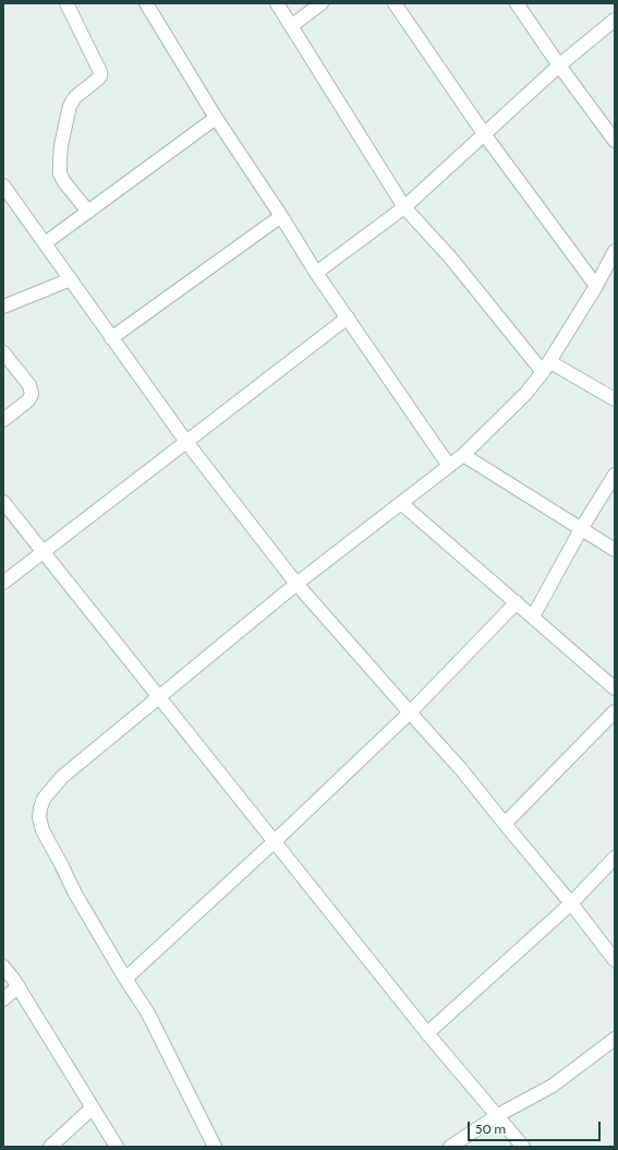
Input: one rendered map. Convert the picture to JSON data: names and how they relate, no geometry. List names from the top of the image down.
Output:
{
  "scale_bar": "50 m"
}
